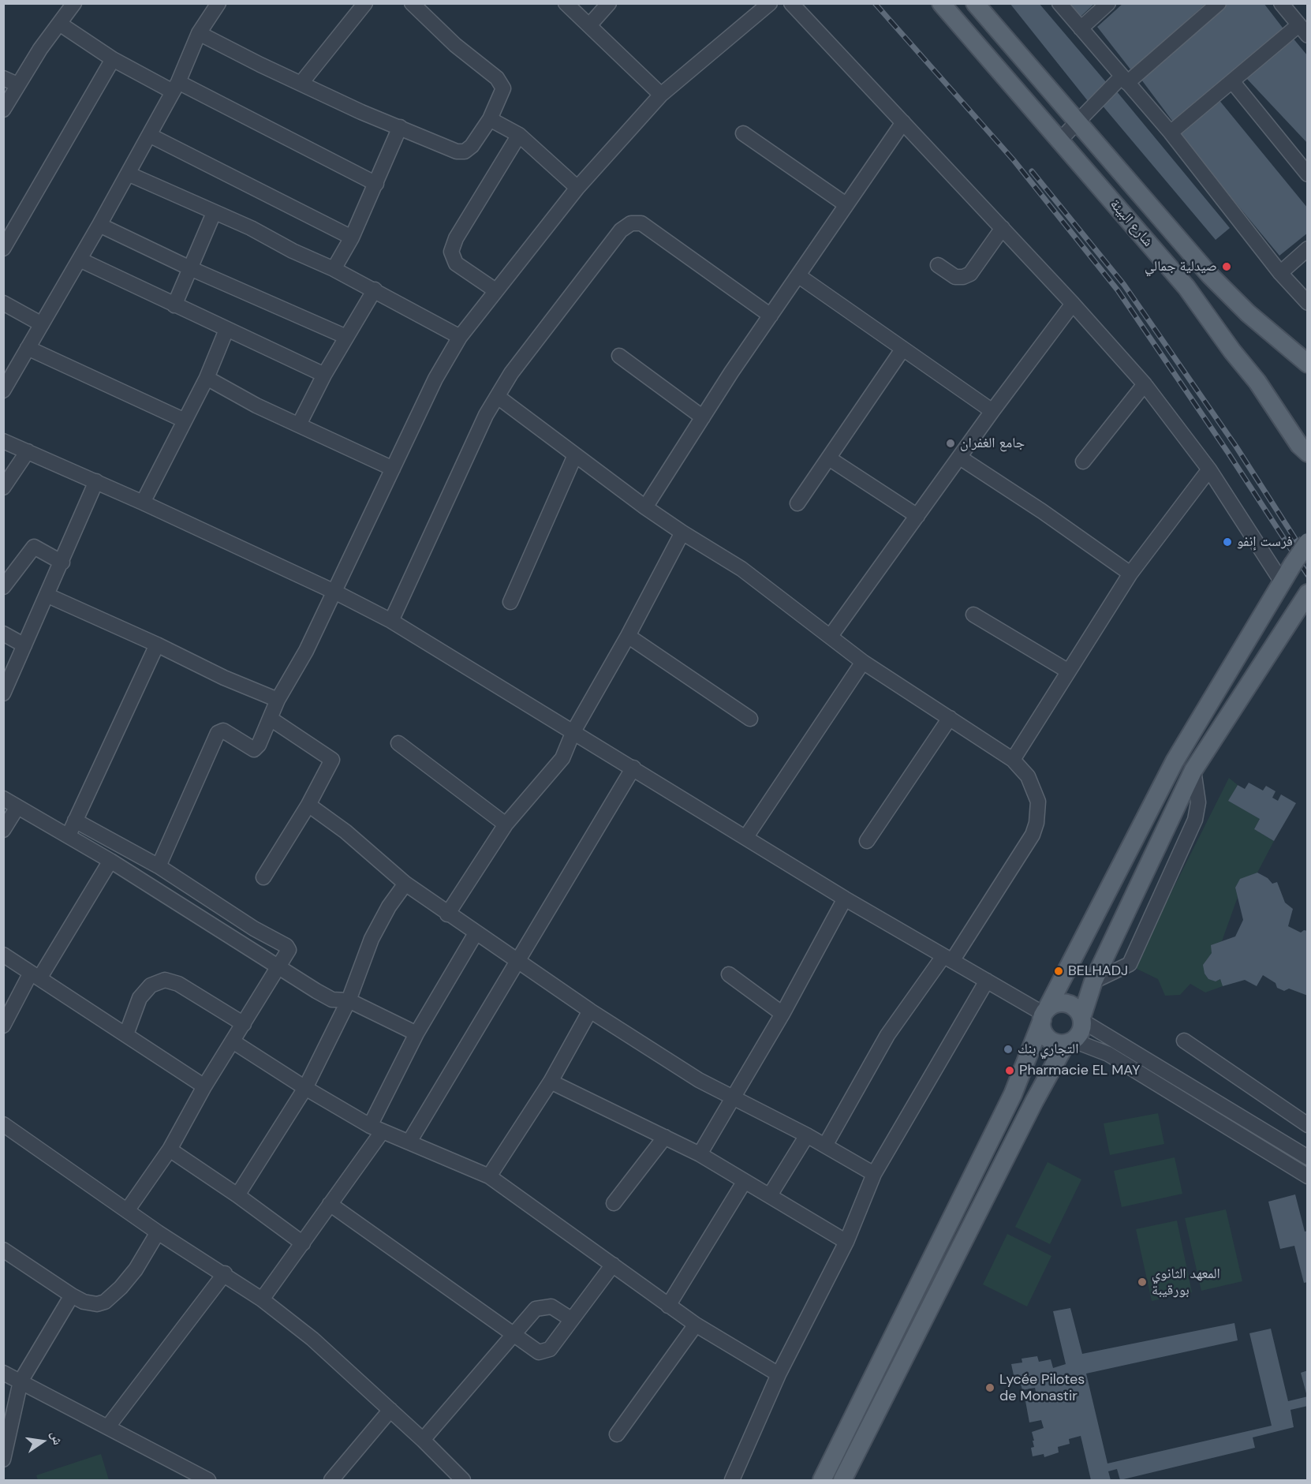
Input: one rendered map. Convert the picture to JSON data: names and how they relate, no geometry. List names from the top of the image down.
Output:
{
  "streets": {
    "main road": ["شارع البيئة"]
  },
  "places": [
    "صيدلية جمالي",
    "جامع الغفران",
    "فرست إنفو",
    "BELHADJ",
    "التجاري بنك",
    "Pharmacie EL MAY",
    "المعهد الثانوي بورقيبة",
    "Lycée Pilotes de Monastir"
  ],
  "north": "right"
}
